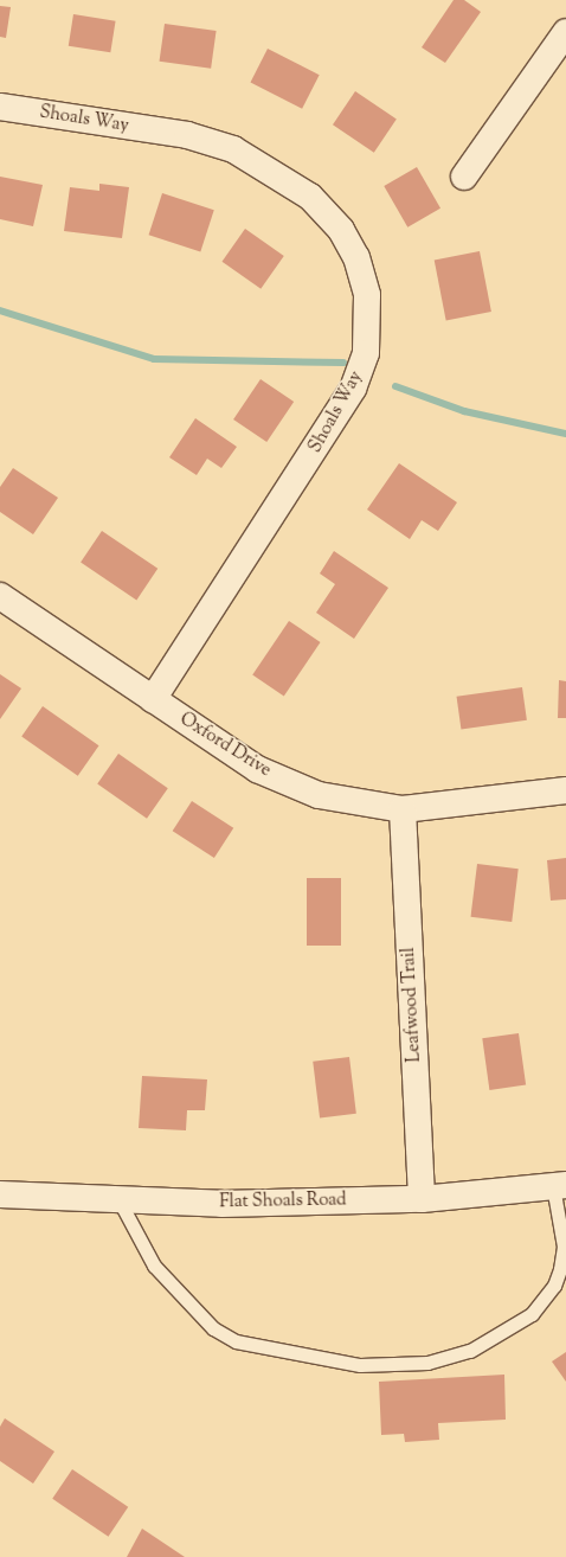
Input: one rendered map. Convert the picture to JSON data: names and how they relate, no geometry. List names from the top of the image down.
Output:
{
  "streets": {
    "street": [
      "Shoals Way",
      "Oxford Drive",
      "Leafwood Trail",
      "Flat Shoals Road"
    ]
  },
  "crossings": [
    ["Shoals Way", "Oxford Drive"],
    ["Oxford Drive", "Leafwood Trail"],
    ["Leafwood Trail", "Flat Shoals Road"]
  ]
}
